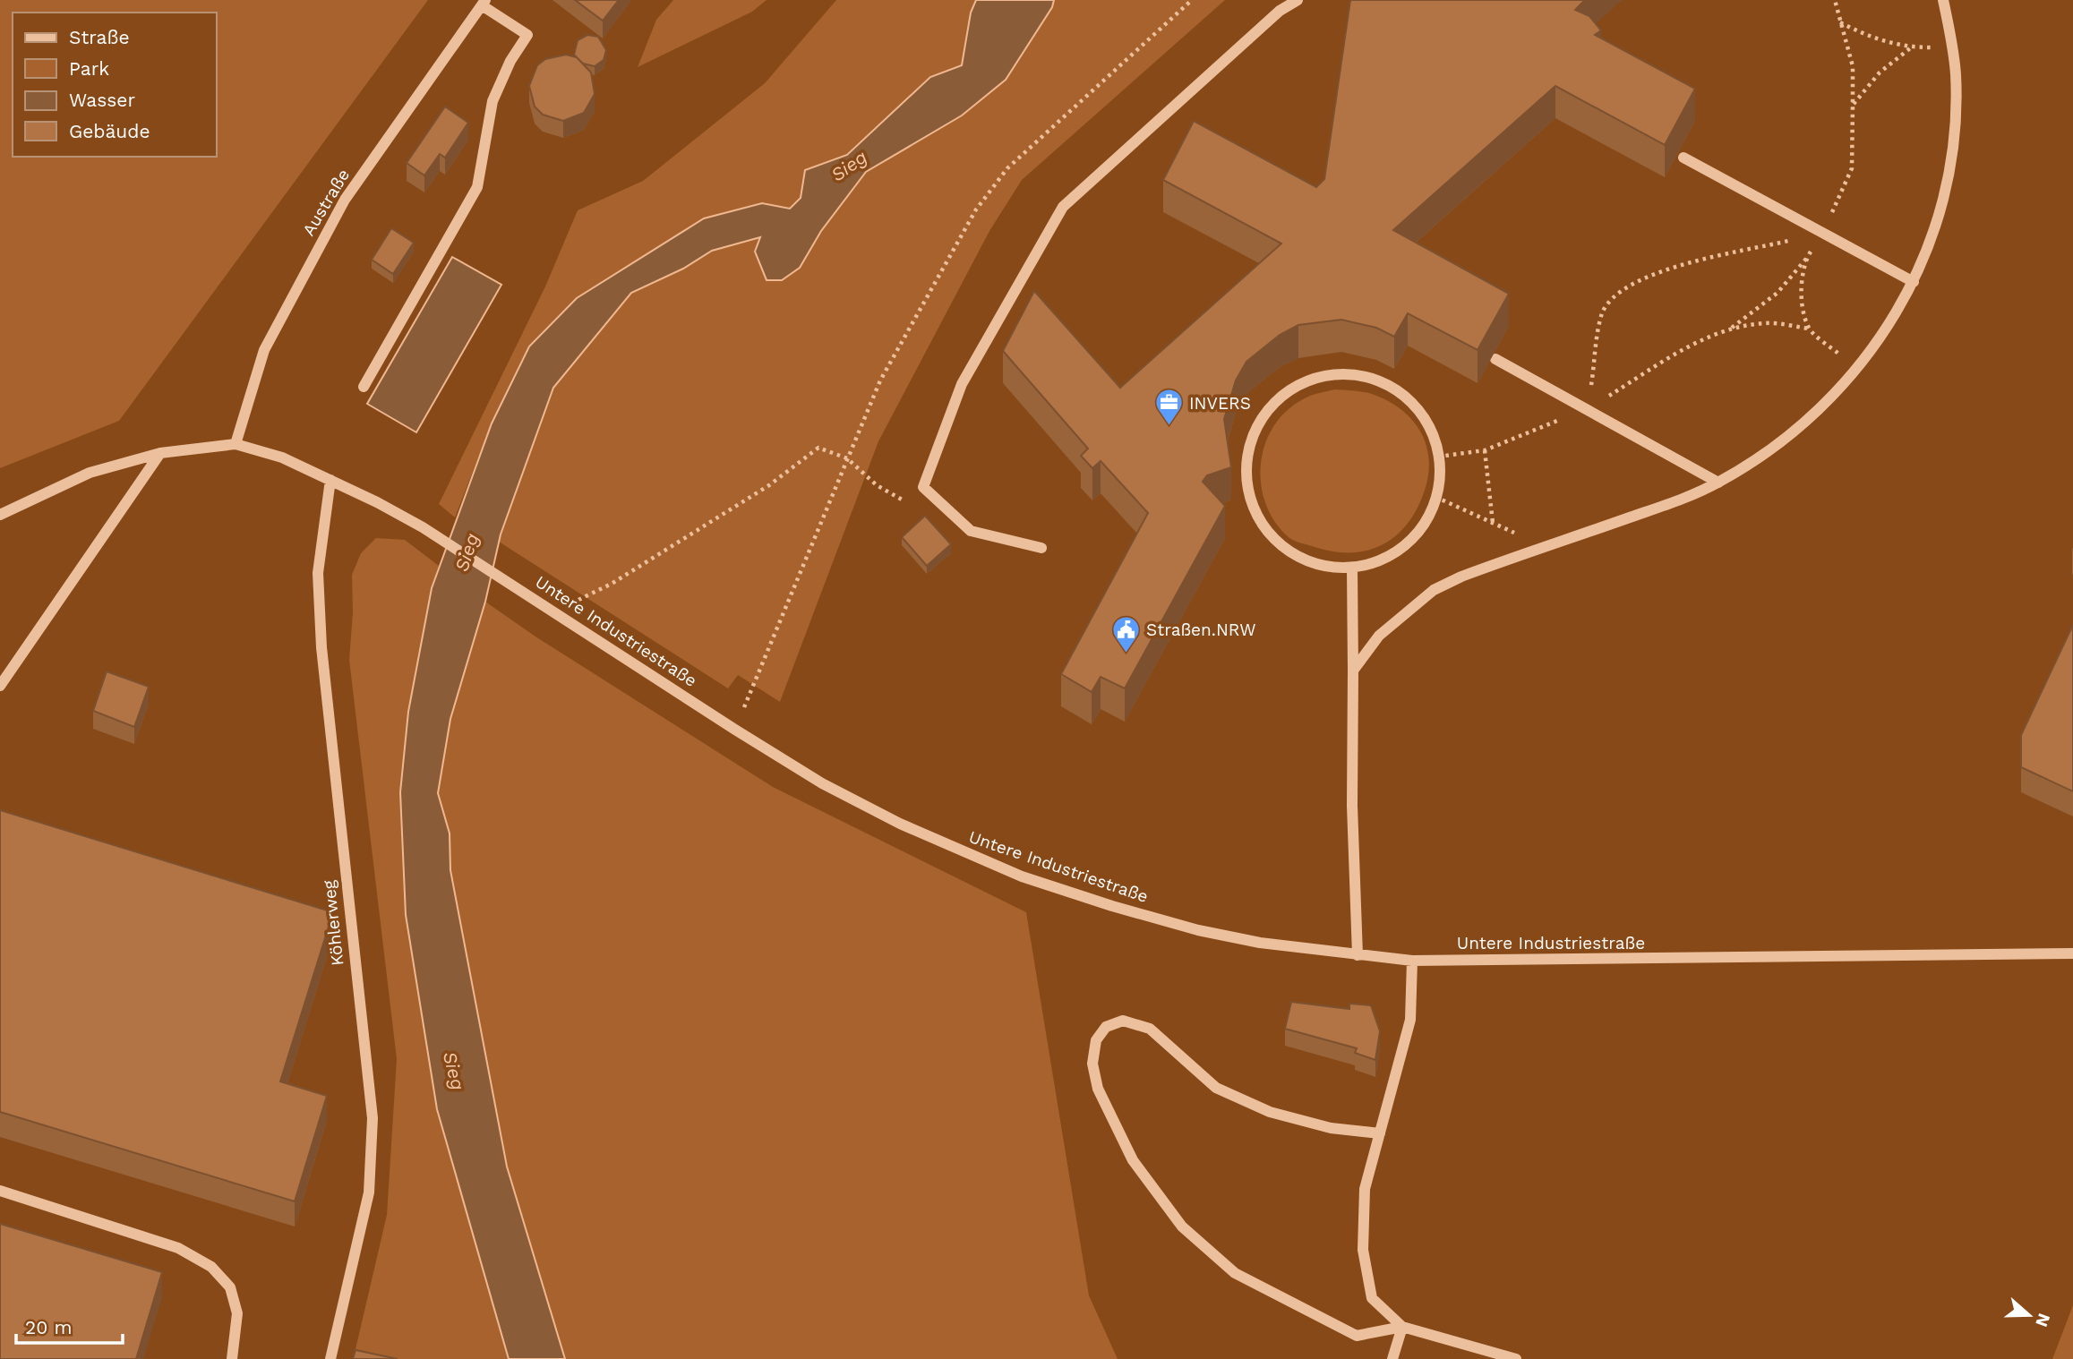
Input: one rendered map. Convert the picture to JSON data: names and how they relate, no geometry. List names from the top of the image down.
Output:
{
  "streets": {
    "street": ["Austraße", "Untere Industriestraße", "Köhlerweg"]
  },
  "crossings": [
    ["Austraße", "Untere Industriestraße"],
    ["Untere Industriestraße", "Köhlerweg"]
  ],
  "water": ["Sieg"],
  "places": {
    "office": ["INVERS"],
    "public building": ["Straßen.NRW"]
  },
  "legend": [
    "Straße",
    "Park",
    "Wasser",
    "Gebäude"
  ],
  "scale_bar": "20 m",
  "north": "right"
}
